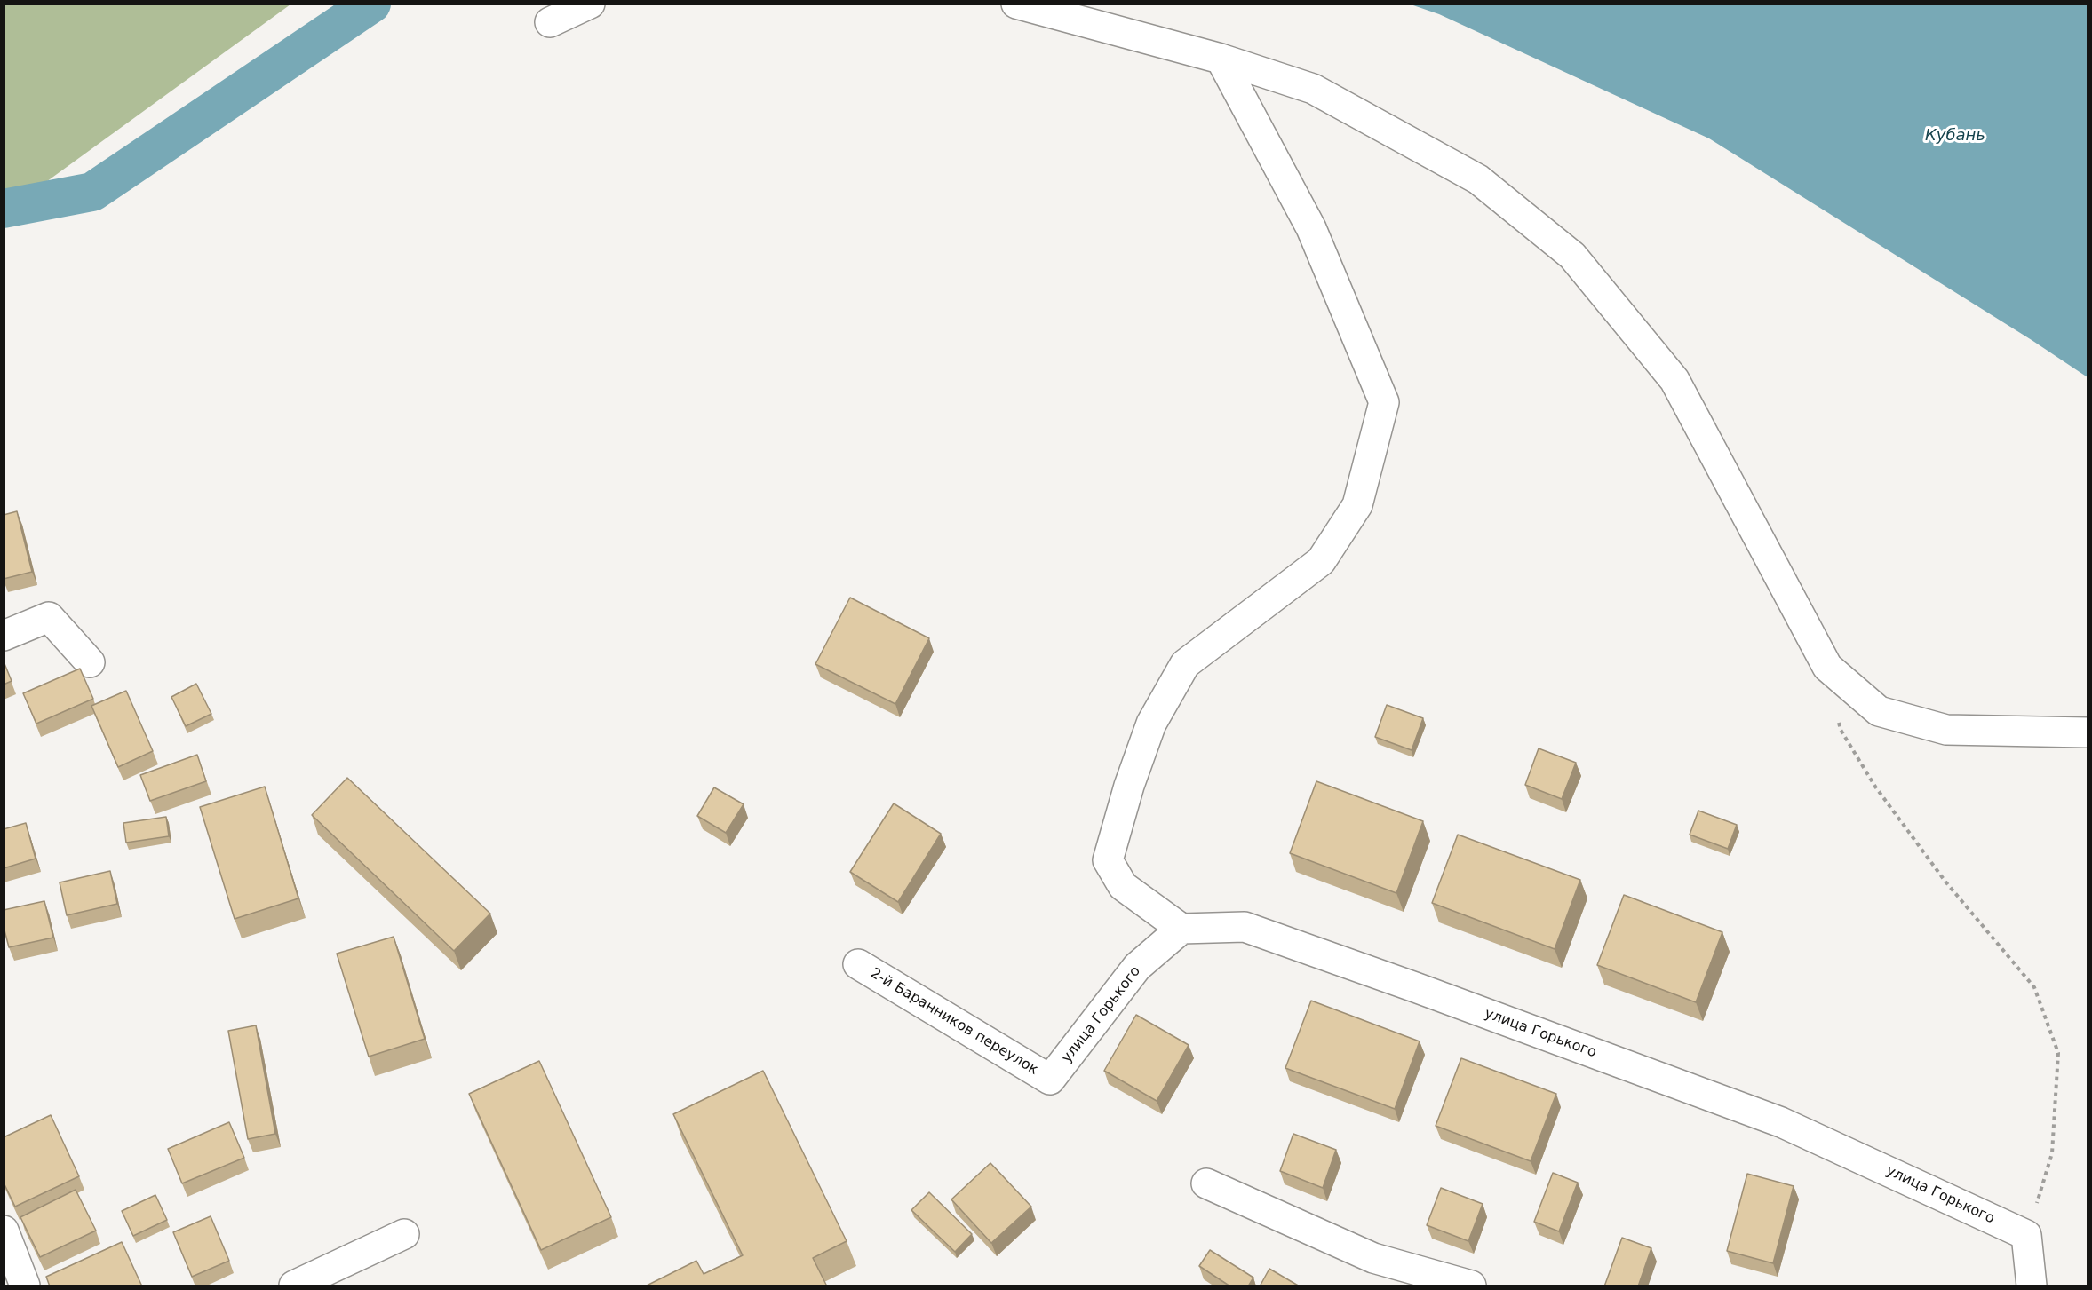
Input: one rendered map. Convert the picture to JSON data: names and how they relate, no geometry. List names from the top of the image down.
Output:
{
  "streets": {
    "street": ["улица Горького", "2-й Баранников переулок"]
  },
  "crossings": [
    ["улица Горького", "2-й Баранников переулок"]
  ],
  "water": ["Кубань"]
}
